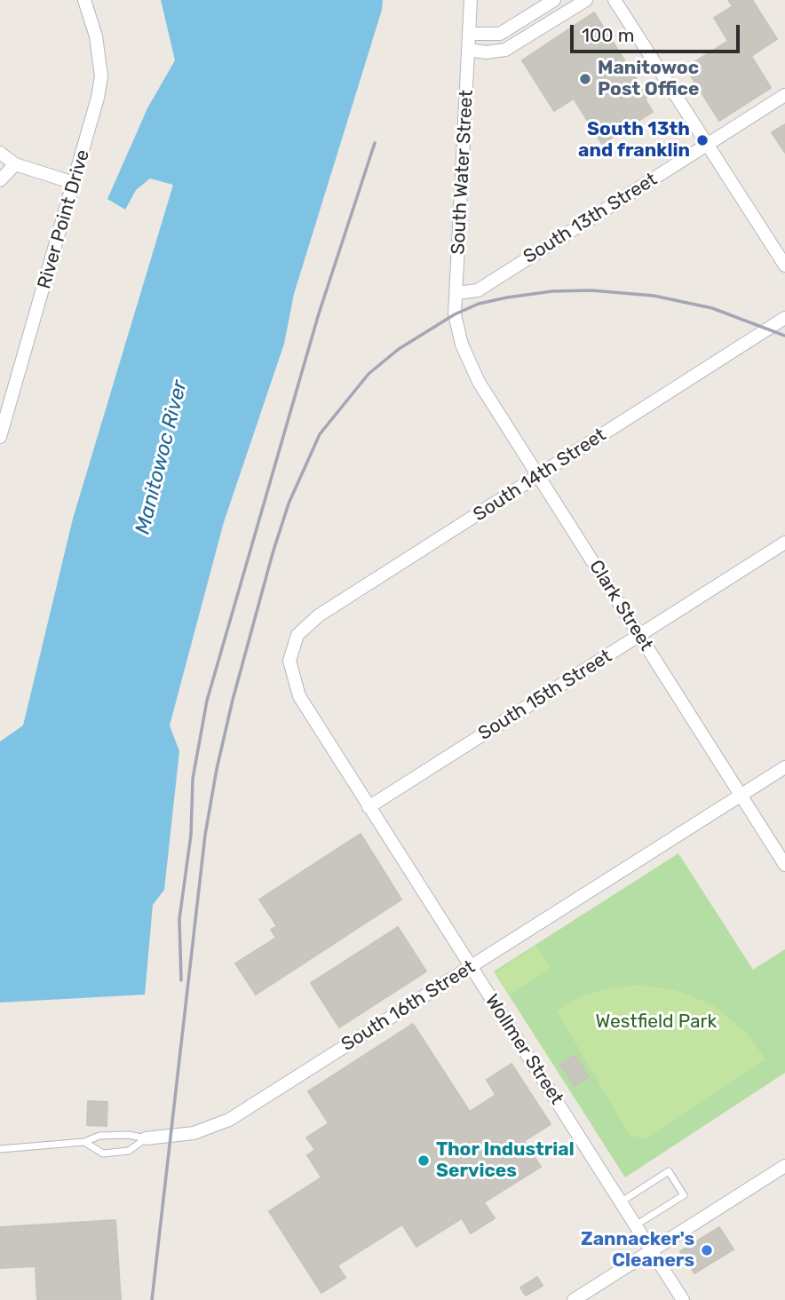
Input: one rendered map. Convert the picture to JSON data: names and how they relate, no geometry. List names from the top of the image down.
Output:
{
  "streets": {
    "street": [
      "South Water Street",
      "South 13th Street",
      "River Point Drive",
      "South 14th Street",
      "Clark Street",
      "South 15th Street",
      "South 16th Street",
      "Wollmer Street"
    ]
  },
  "crossings": [
    ["South Water Street", "South 13th Street"],
    ["South Water Street", "Clark Street"],
    ["South 14th Street", "Clark Street"],
    ["South 14th Street", "Wollmer Street"],
    ["Clark Street", "South 15th Street"],
    ["Clark Street", "South 16th Street"],
    ["South 15th Street", "Wollmer Street"],
    ["South 16th Street", "Wollmer Street"]
  ],
  "water": ["Manitowoc River"],
  "parks": ["Westfield Park"],
  "places": [
    "Manitowoc Post Office",
    "South 13th and franklin",
    "Thor Industrial Services",
    "Zannacker's Cleaners"
  ],
  "scale_bar": "100 m"
}
